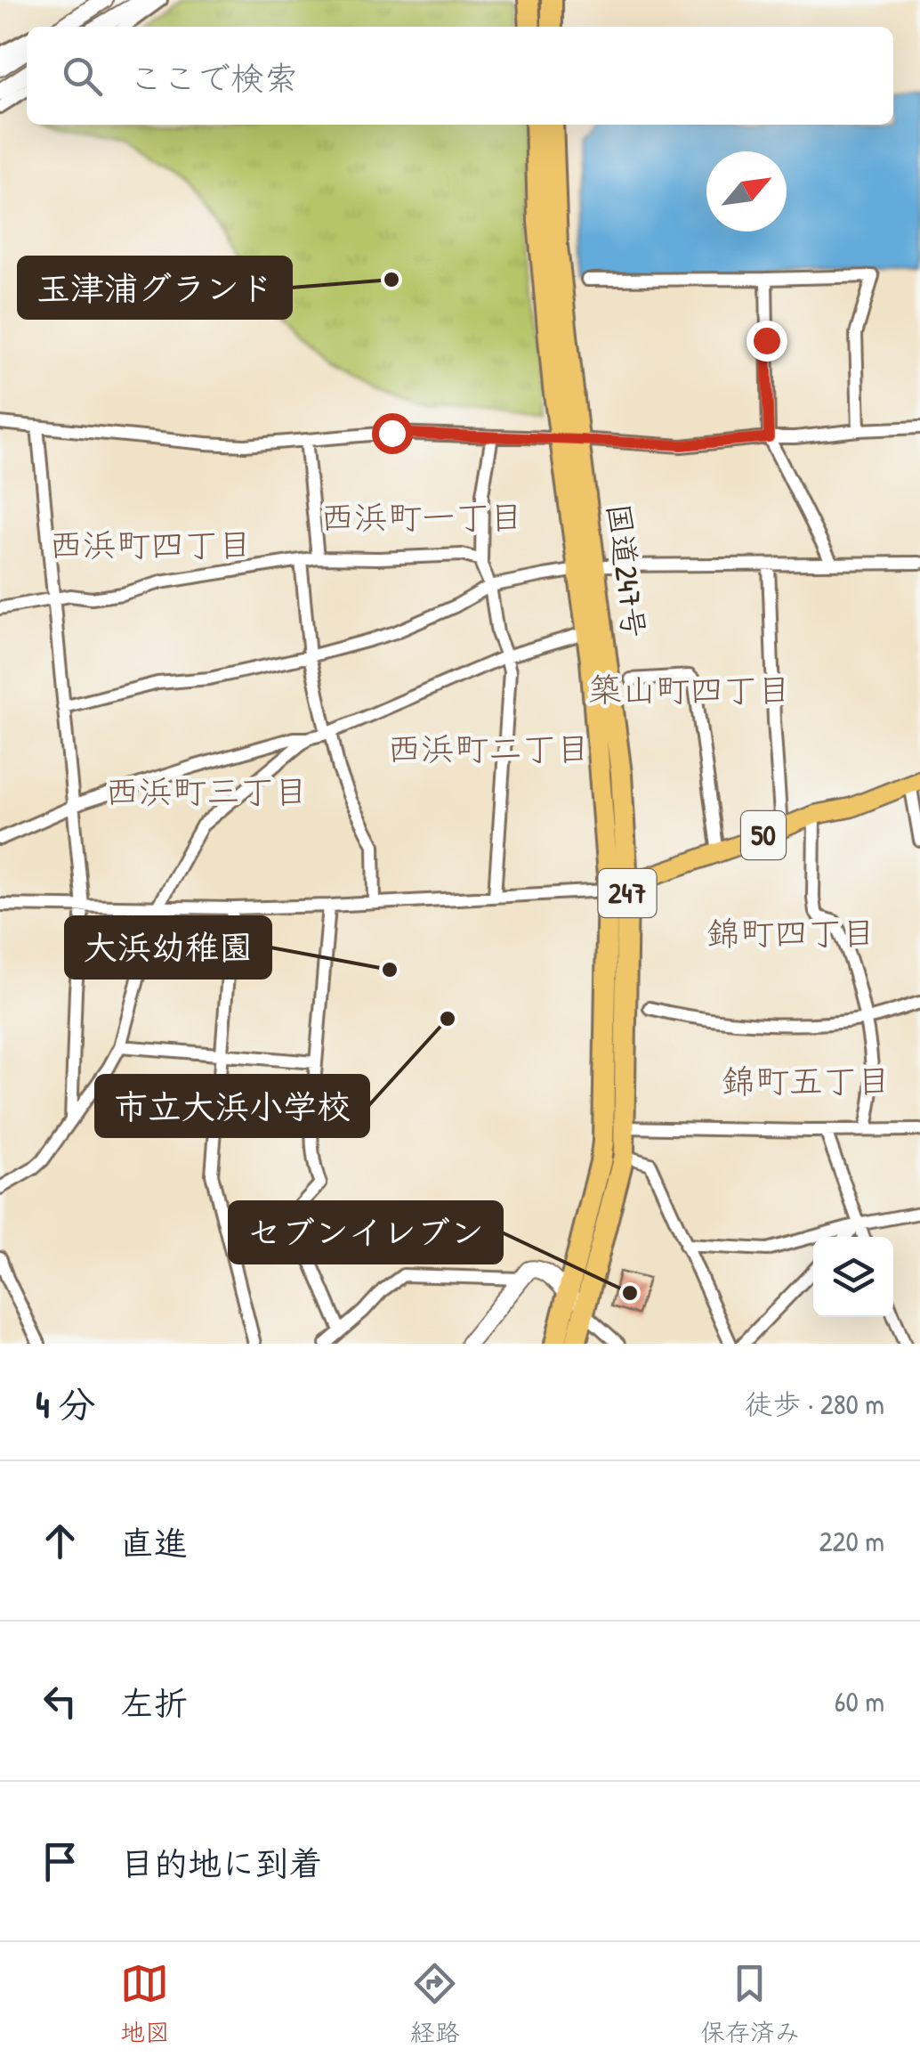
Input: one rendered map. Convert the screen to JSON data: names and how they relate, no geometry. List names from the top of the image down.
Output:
{
  "streets": {
    "highway": ["国道247号", "247"],
    "main road": ["50"]
  },
  "crossings": [
    ["国道247号", "50"]
  ],
  "districts": [
    "西浜町一丁目",
    "西浜町四丁目",
    "築山町四丁目",
    "西浜町二丁目",
    "西浜町三丁目",
    "錦町四丁目",
    "錦町五丁目"
  ],
  "places": [
    "玉津浦グランド",
    "大浜幼稚園",
    "市立大浜小学校",
    "セブンイレブン"
  ],
  "north": "top right",
  "page": {
    "search": "ここで検索",
    "heading": ["4 分", "徒歩 · 280 m"],
    "list": [
      ["直進", "220 m"],
      ["左折", "60 m"],
      "目的地に到着"
    ],
    "nav": ["地図", "経路", "保存済み"]
  }
}
